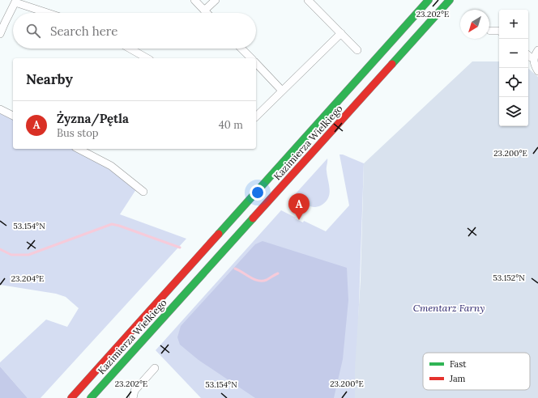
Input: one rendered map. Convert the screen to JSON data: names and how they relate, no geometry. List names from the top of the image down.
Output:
{
  "streets": {
    "main road": ["Kazimierza Wielkiego"]
  },
  "parks": ["Cmentarz Farny"],
  "legend": ["Fast", "Jam"],
  "north": "bottom left",
  "page": {
    "map_buttons": ["+", "−"],
    "search": "Search here",
    "heading": "Nearby",
    "list": [
      {
        "mark": "A",
        "name": "Żyzna/Pętla",
        "note": "Bus stop",
        "value": "40 m"
      }
    ],
    "pins": "A"
  },
  "coordinates": [
    "23.202°E",
    "23.200°E",
    "53.154°N",
    "53.152°N",
    "23.204°E"
  ]
}
